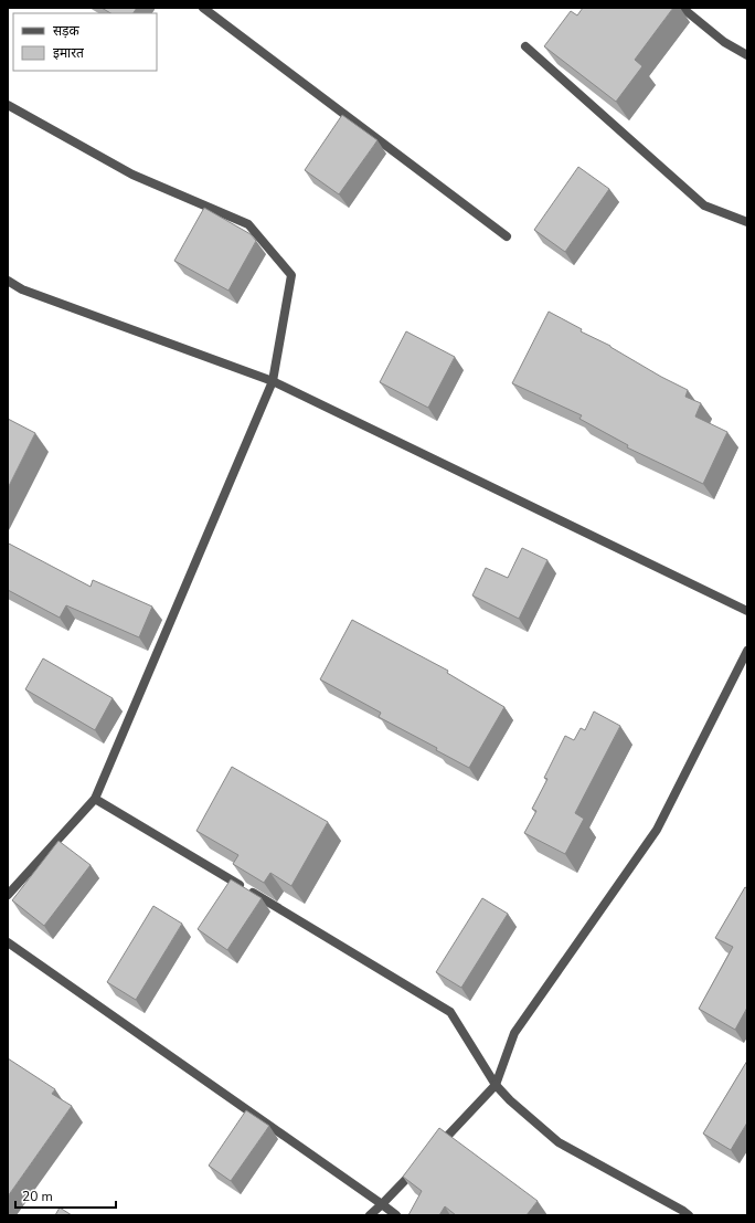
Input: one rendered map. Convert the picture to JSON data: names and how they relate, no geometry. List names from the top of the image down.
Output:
{
  "legend": ["सड़क", "इमारत"],
  "scale_bar": "20 m"
}
